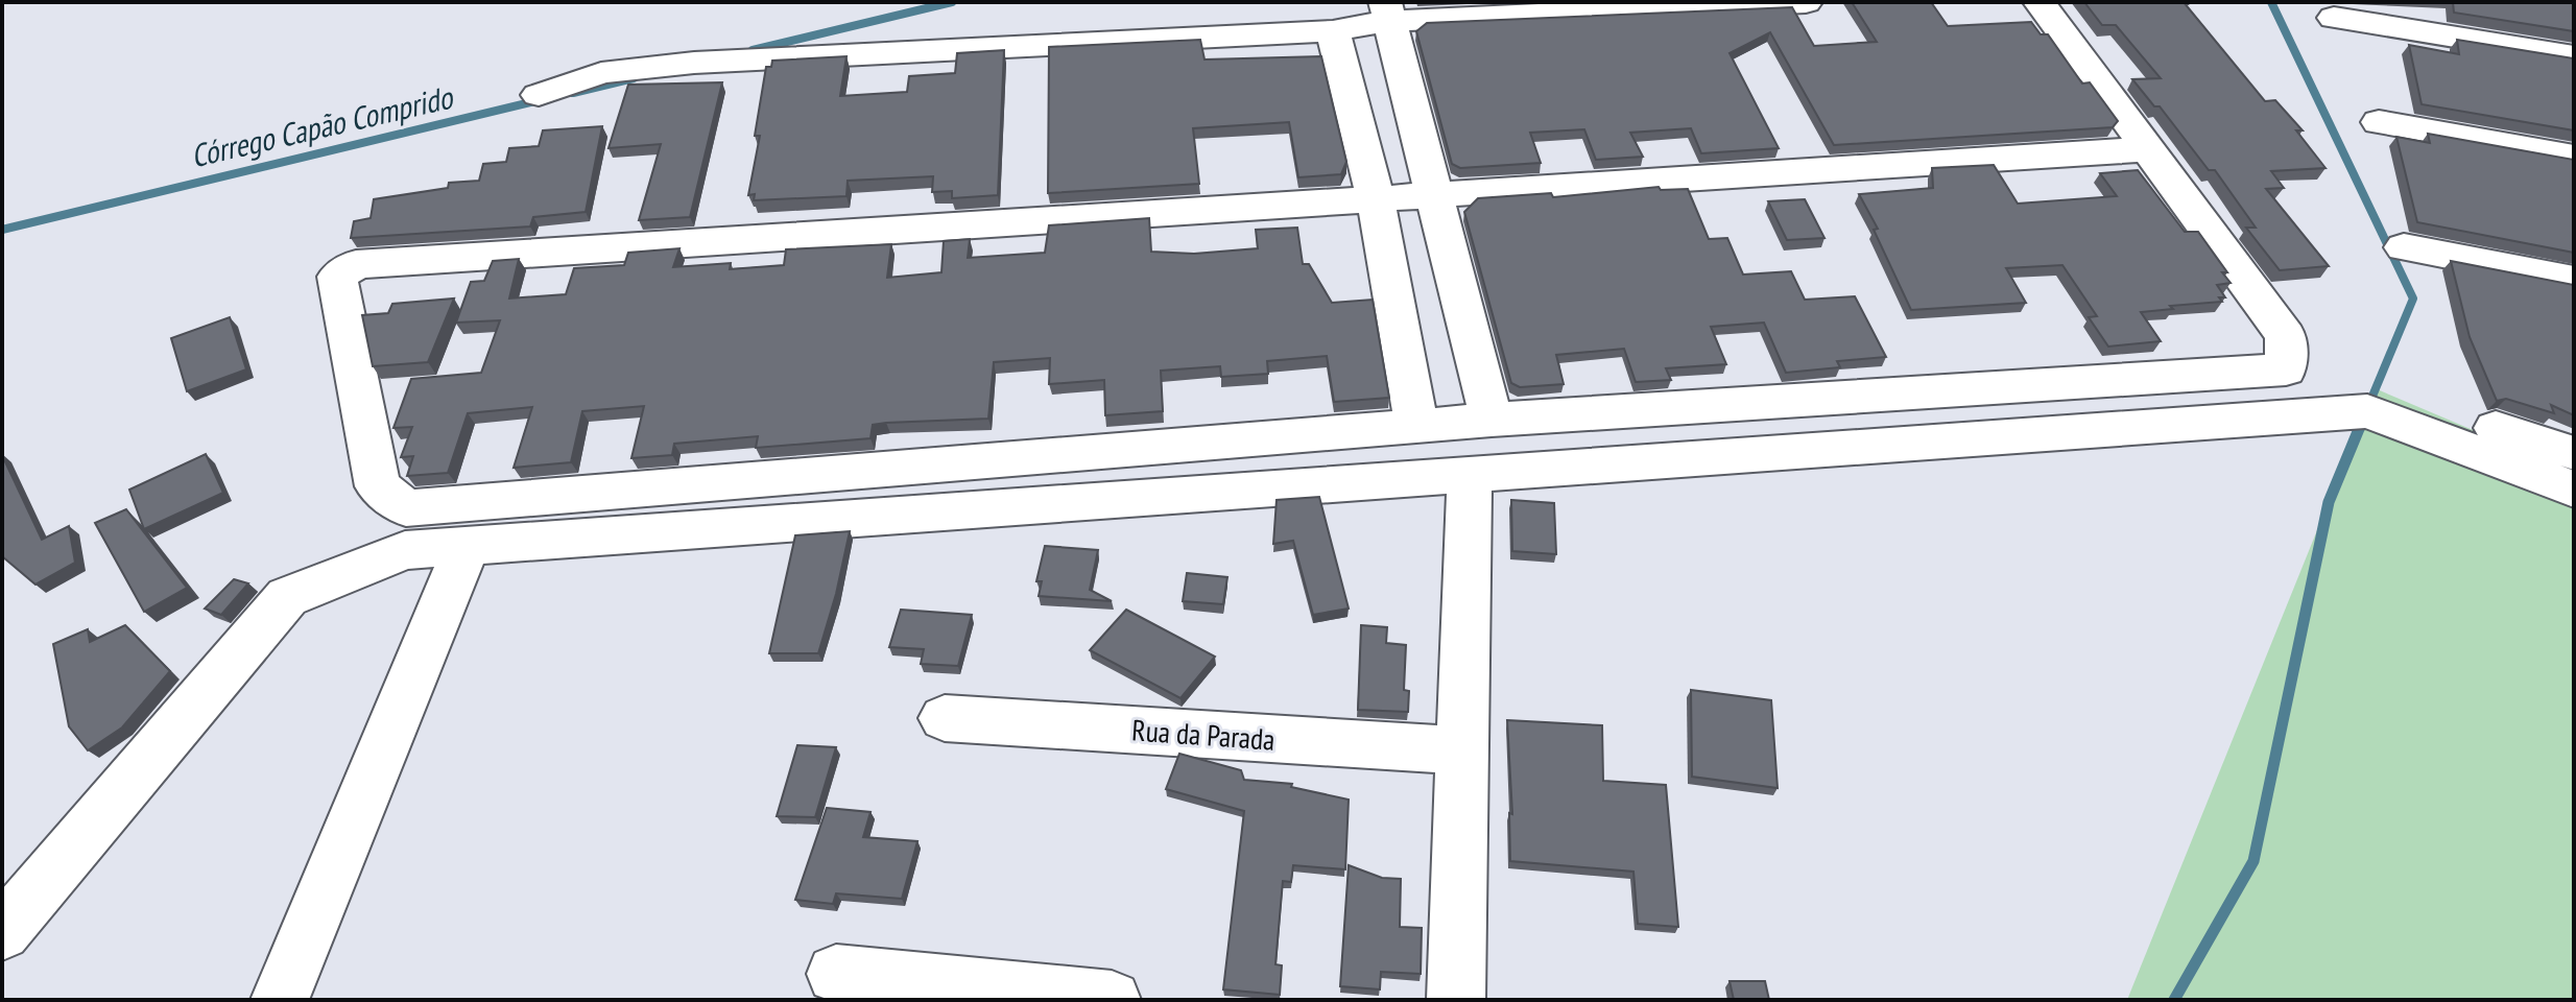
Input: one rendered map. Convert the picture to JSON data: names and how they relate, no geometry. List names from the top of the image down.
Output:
{
  "streets": {
    "street": ["Rua da Parada"]
  },
  "water": ["Córrego Capão Comprido"]
}
